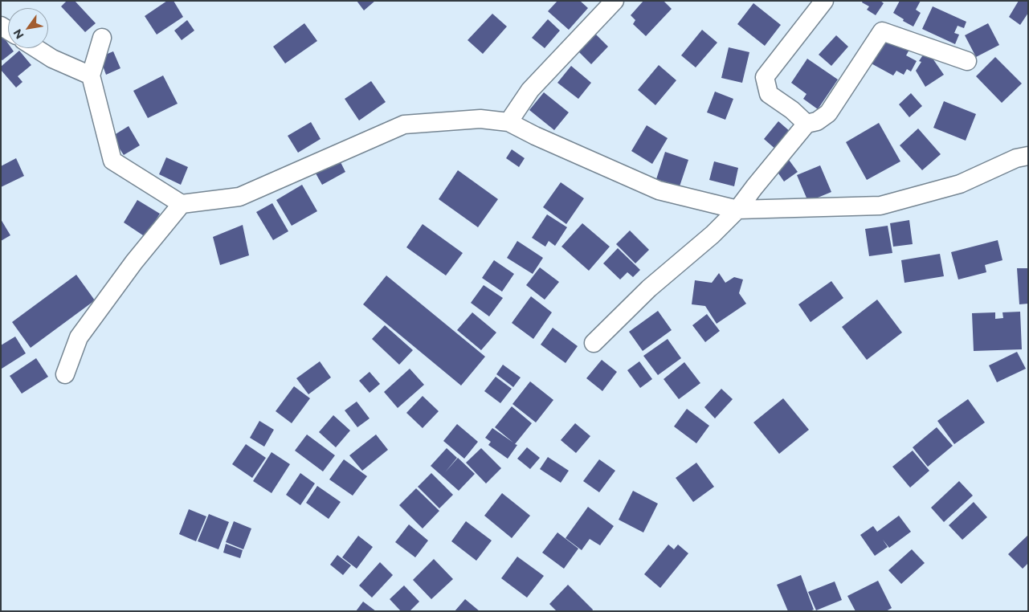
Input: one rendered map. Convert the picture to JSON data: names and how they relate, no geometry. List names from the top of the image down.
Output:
{
  "north": "bottom left"
}
